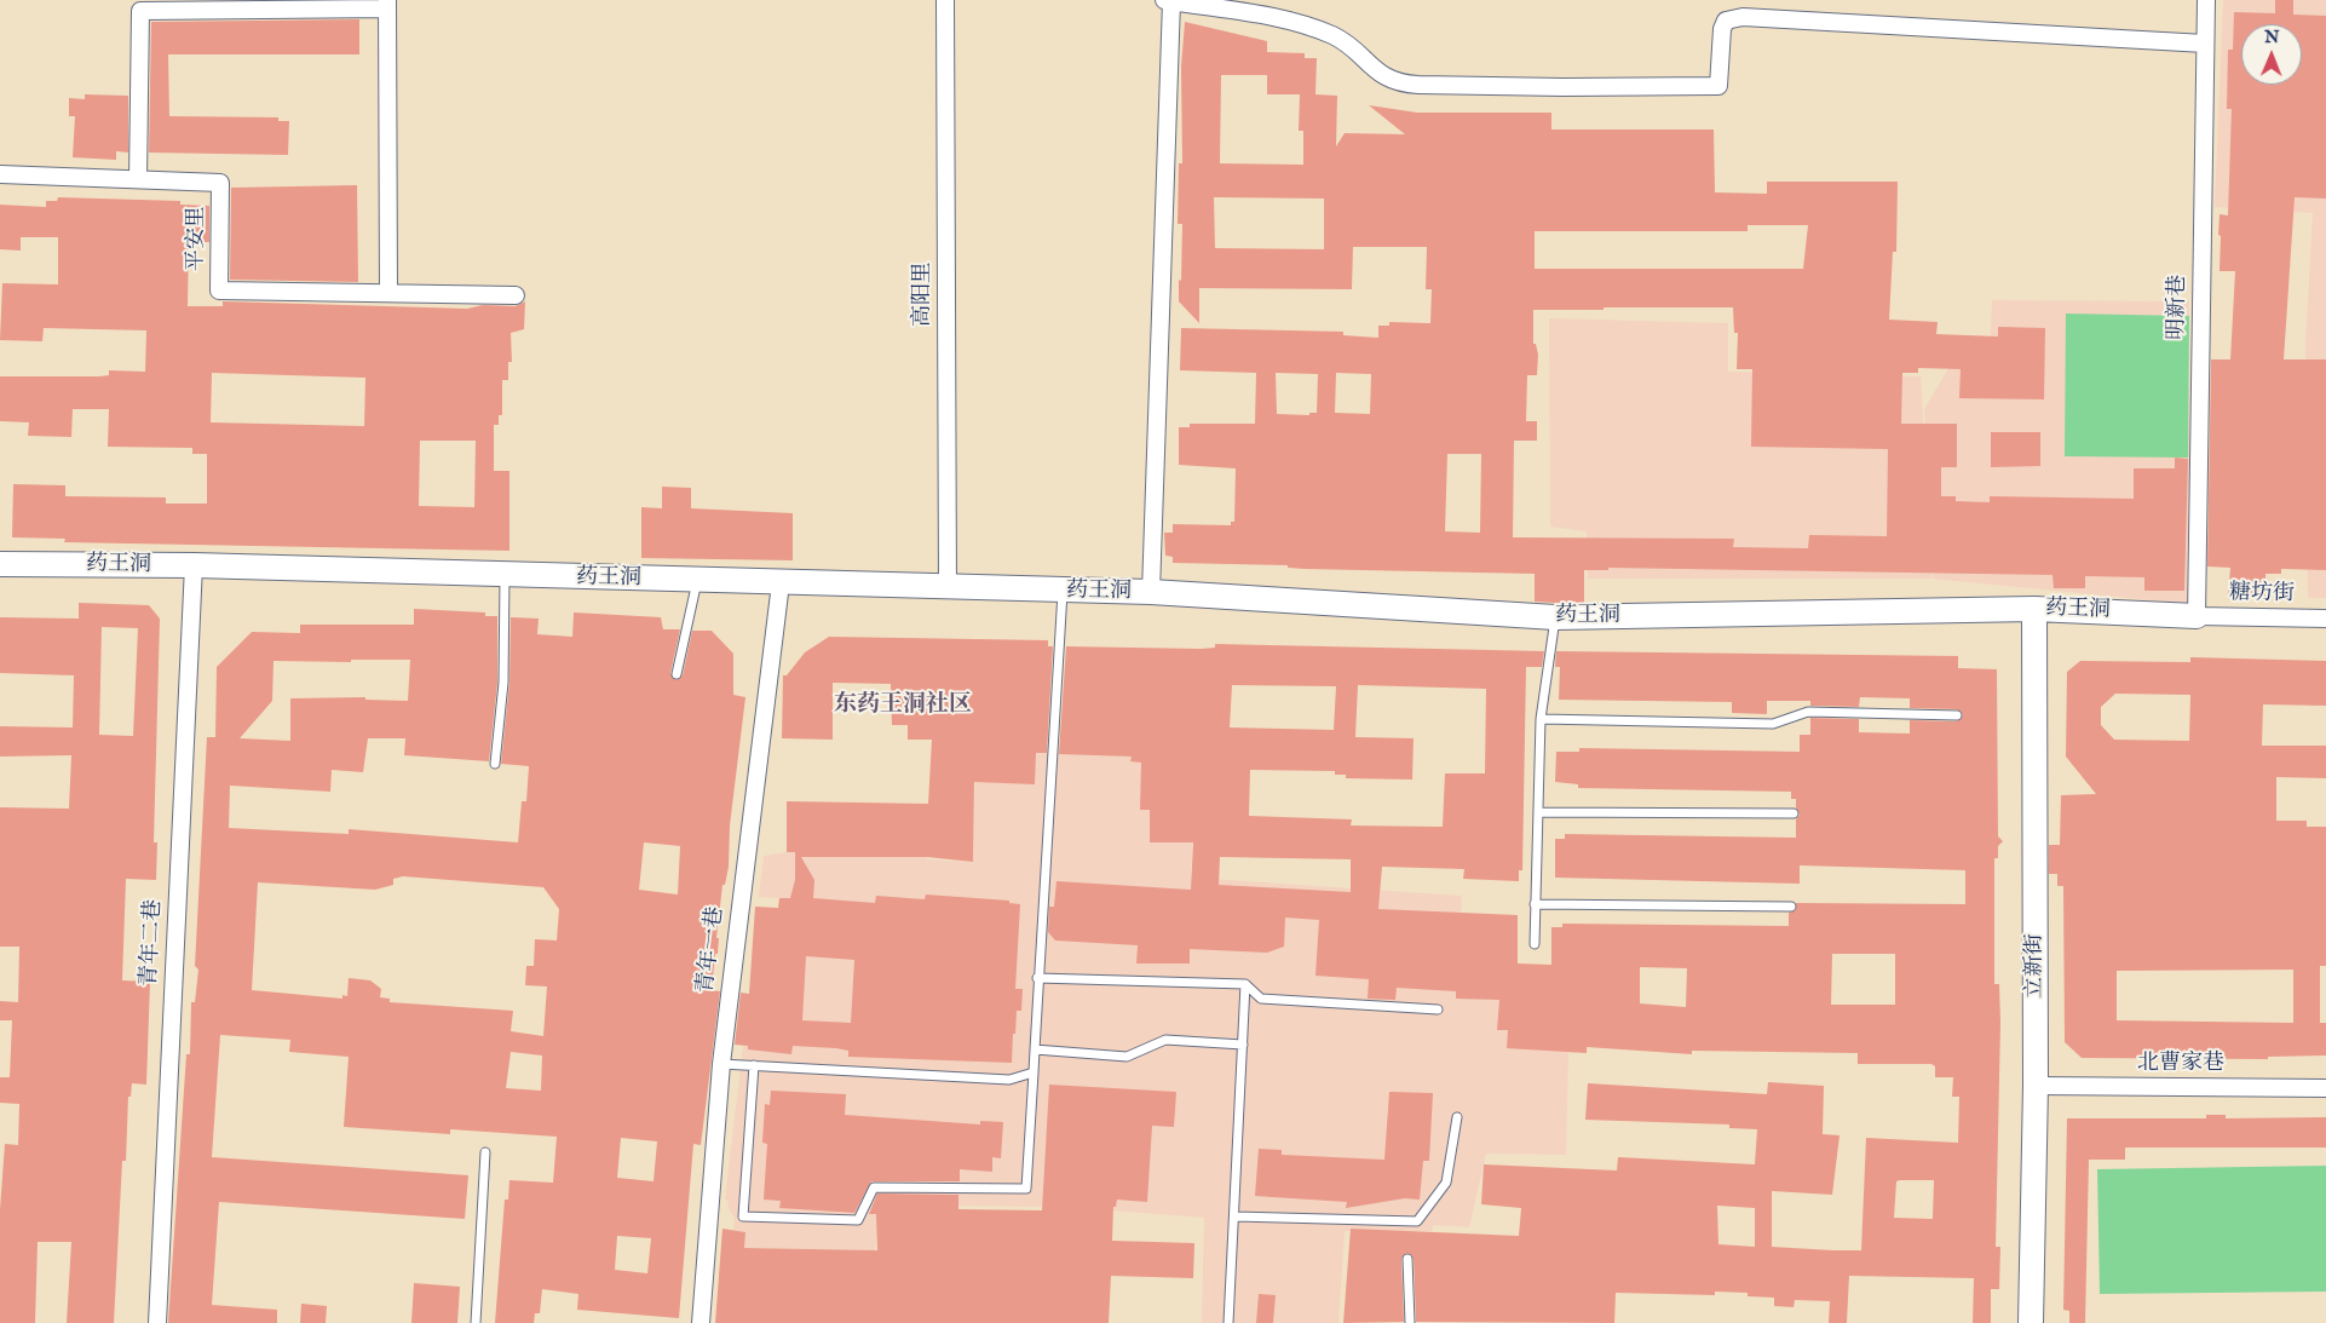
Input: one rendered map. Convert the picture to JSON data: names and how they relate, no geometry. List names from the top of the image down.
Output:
{
  "streets": {
    "street": [
      "平安里",
      "高阳里",
      "明新巷",
      "药王洞",
      "糖坊街",
      "青年二巷",
      "青年一巷",
      "立新街",
      "北曹家巷"
    ]
  },
  "crossings": [
    ["高阳里", "药王洞"],
    ["明新巷", "药王洞"],
    ["明新巷", "糖坊街"],
    ["药王洞", "糖坊街"],
    ["药王洞", "青年二巷"],
    ["药王洞", "青年一巷"],
    ["药王洞", "立新街"],
    ["立新街", "北曹家巷"]
  ],
  "districts": ["东药王洞社区"],
  "north": "top"
}
